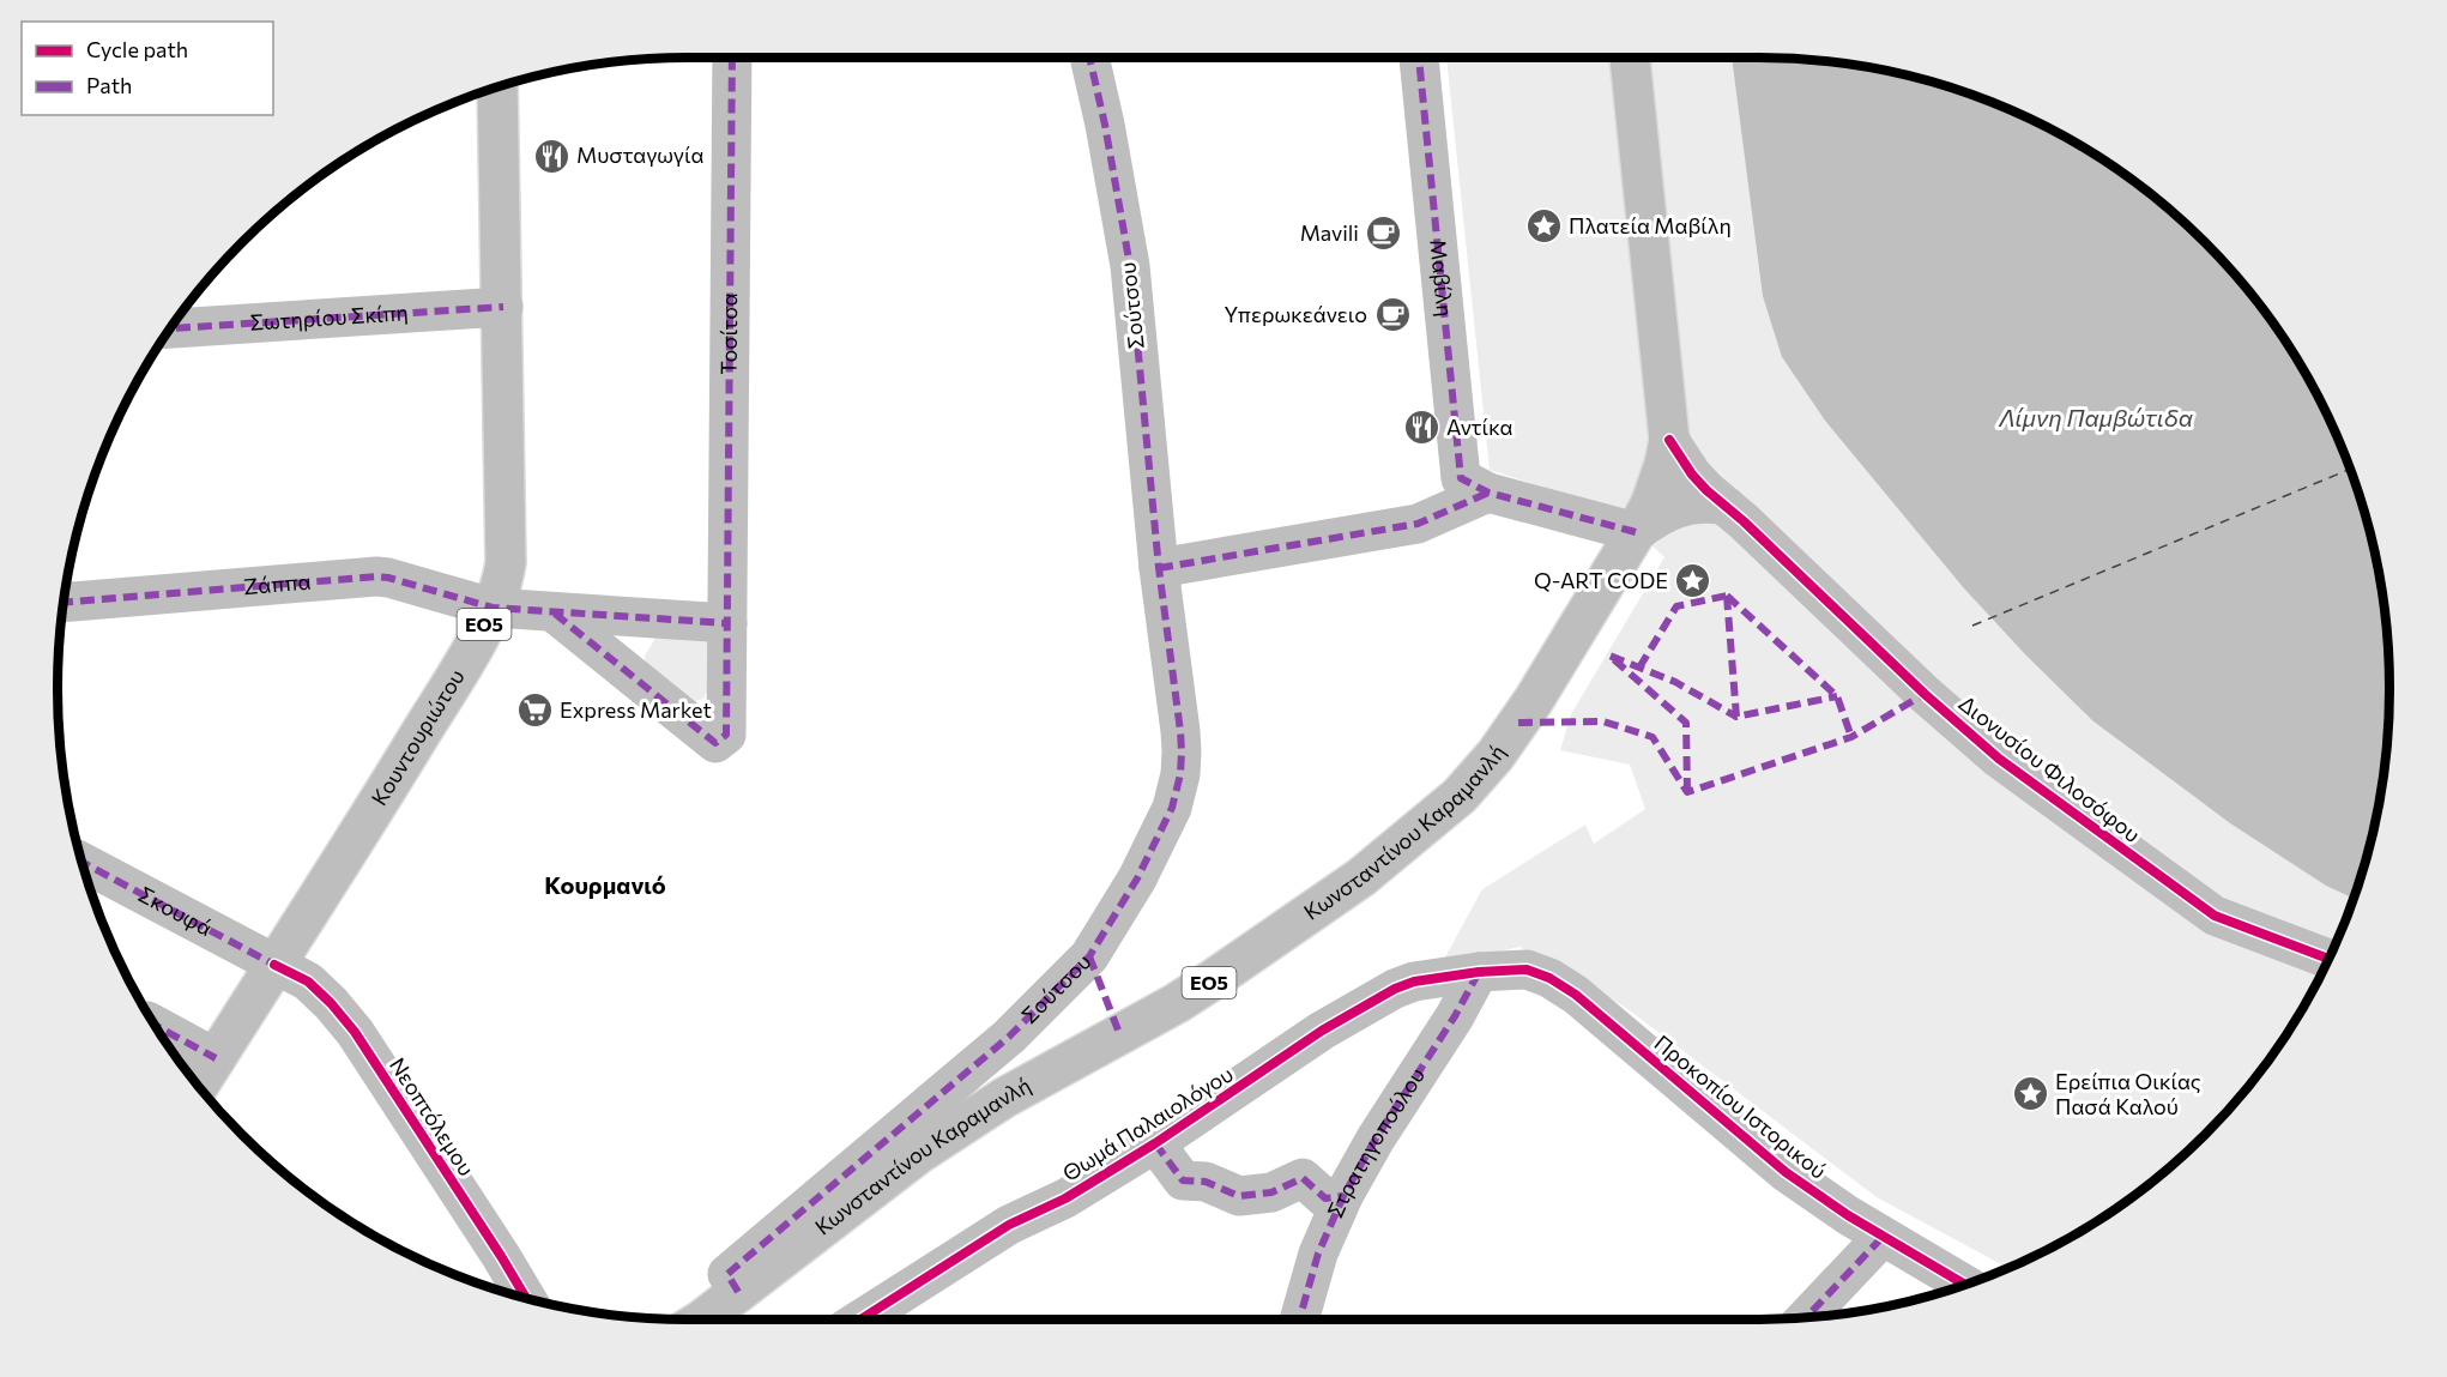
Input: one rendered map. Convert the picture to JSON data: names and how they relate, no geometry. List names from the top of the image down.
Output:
{
  "streets": {
    "street": [
      "Μαβίλη",
      "Σούτσου",
      "Σωτηρίου Σκίπη",
      "Τοσίτσα",
      "Ζάππα",
      "ΕΟ5",
      "Κουντουριώτου",
      "Διονυσίου Φιλοσόφου",
      "Κωνσταντίνου Καραμανλή",
      "Σκουφά",
      "Προκοπίου Ιστορικού",
      "Νεοπτόλεμου",
      "Θωμά Παλαιολόγου",
      "Στρατηγοπούλου"
    ]
  },
  "crossings": [
    ["Σούτσου", "Κωνσταντίνου Καραμανλή"],
    ["Σωτηρίου Σκίπη", "Κουντουριώτου"],
    ["Ζάππα", "Κουντουριώτου"],
    ["Κουντουριώτου", "Σκουφά"],
    ["Κουντουριώτου", "Νεοπτόλεμου"],
    ["Διονυσίου Φιλοσόφου", "Κωνσταντίνου Καραμανλή"],
    ["Σκουφά", "Νεοπτόλεμου"],
    ["Προκοπίου Ιστορικού", "Θωμά Παλαιολόγου"],
    ["Προκοπίου Ιστορικού", "Στρατηγοπούλου"],
    ["Θωμά Παλαιολόγου", "Στρατηγοπούλου"]
  ],
  "districts": ["Κουρμανιό"],
  "water": ["Λίμνη Παμβώτιδα"],
  "places": {
    "restaurant": ["Μυσταγωγία", "Αντίκα"],
    "place": ["Πλατεία Μαβίλη", "Q-ART CODE", "Ερείπια Οικίας Πασά Καλού"],
    "cafe": ["Mavili", "Υπερωκεάνειο"],
    "supermarket": ["Express Market"]
  },
  "legend": ["Cycle path", "Path"]
}
